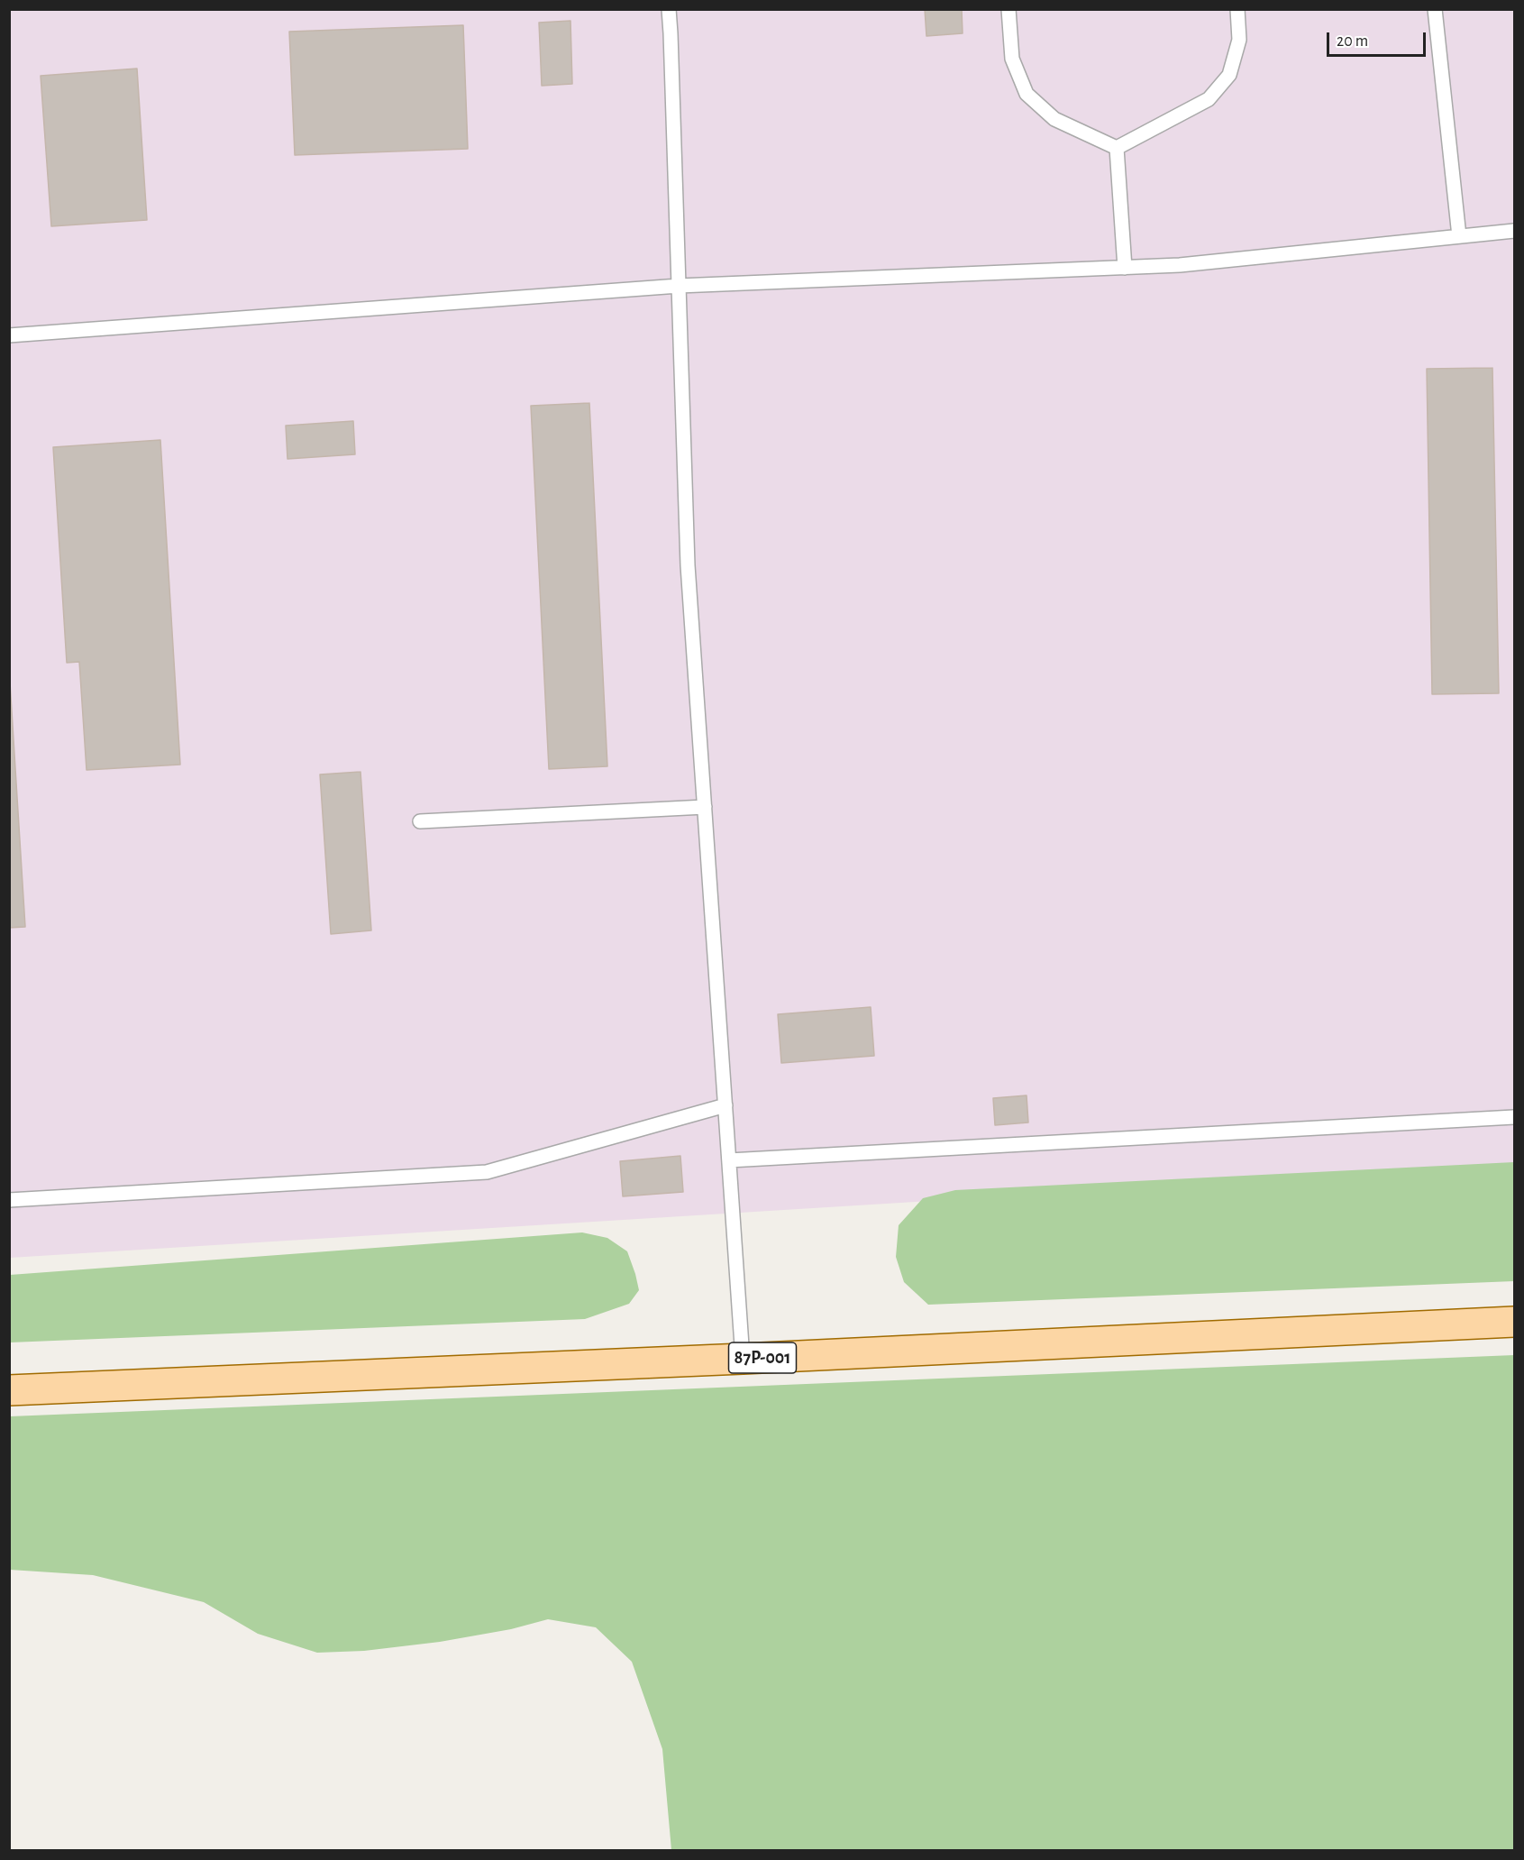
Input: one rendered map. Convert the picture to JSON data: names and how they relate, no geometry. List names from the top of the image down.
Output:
{
  "streets": {
    "main road": ["87Р-001"]
  },
  "scale_bar": "20 m"
}
